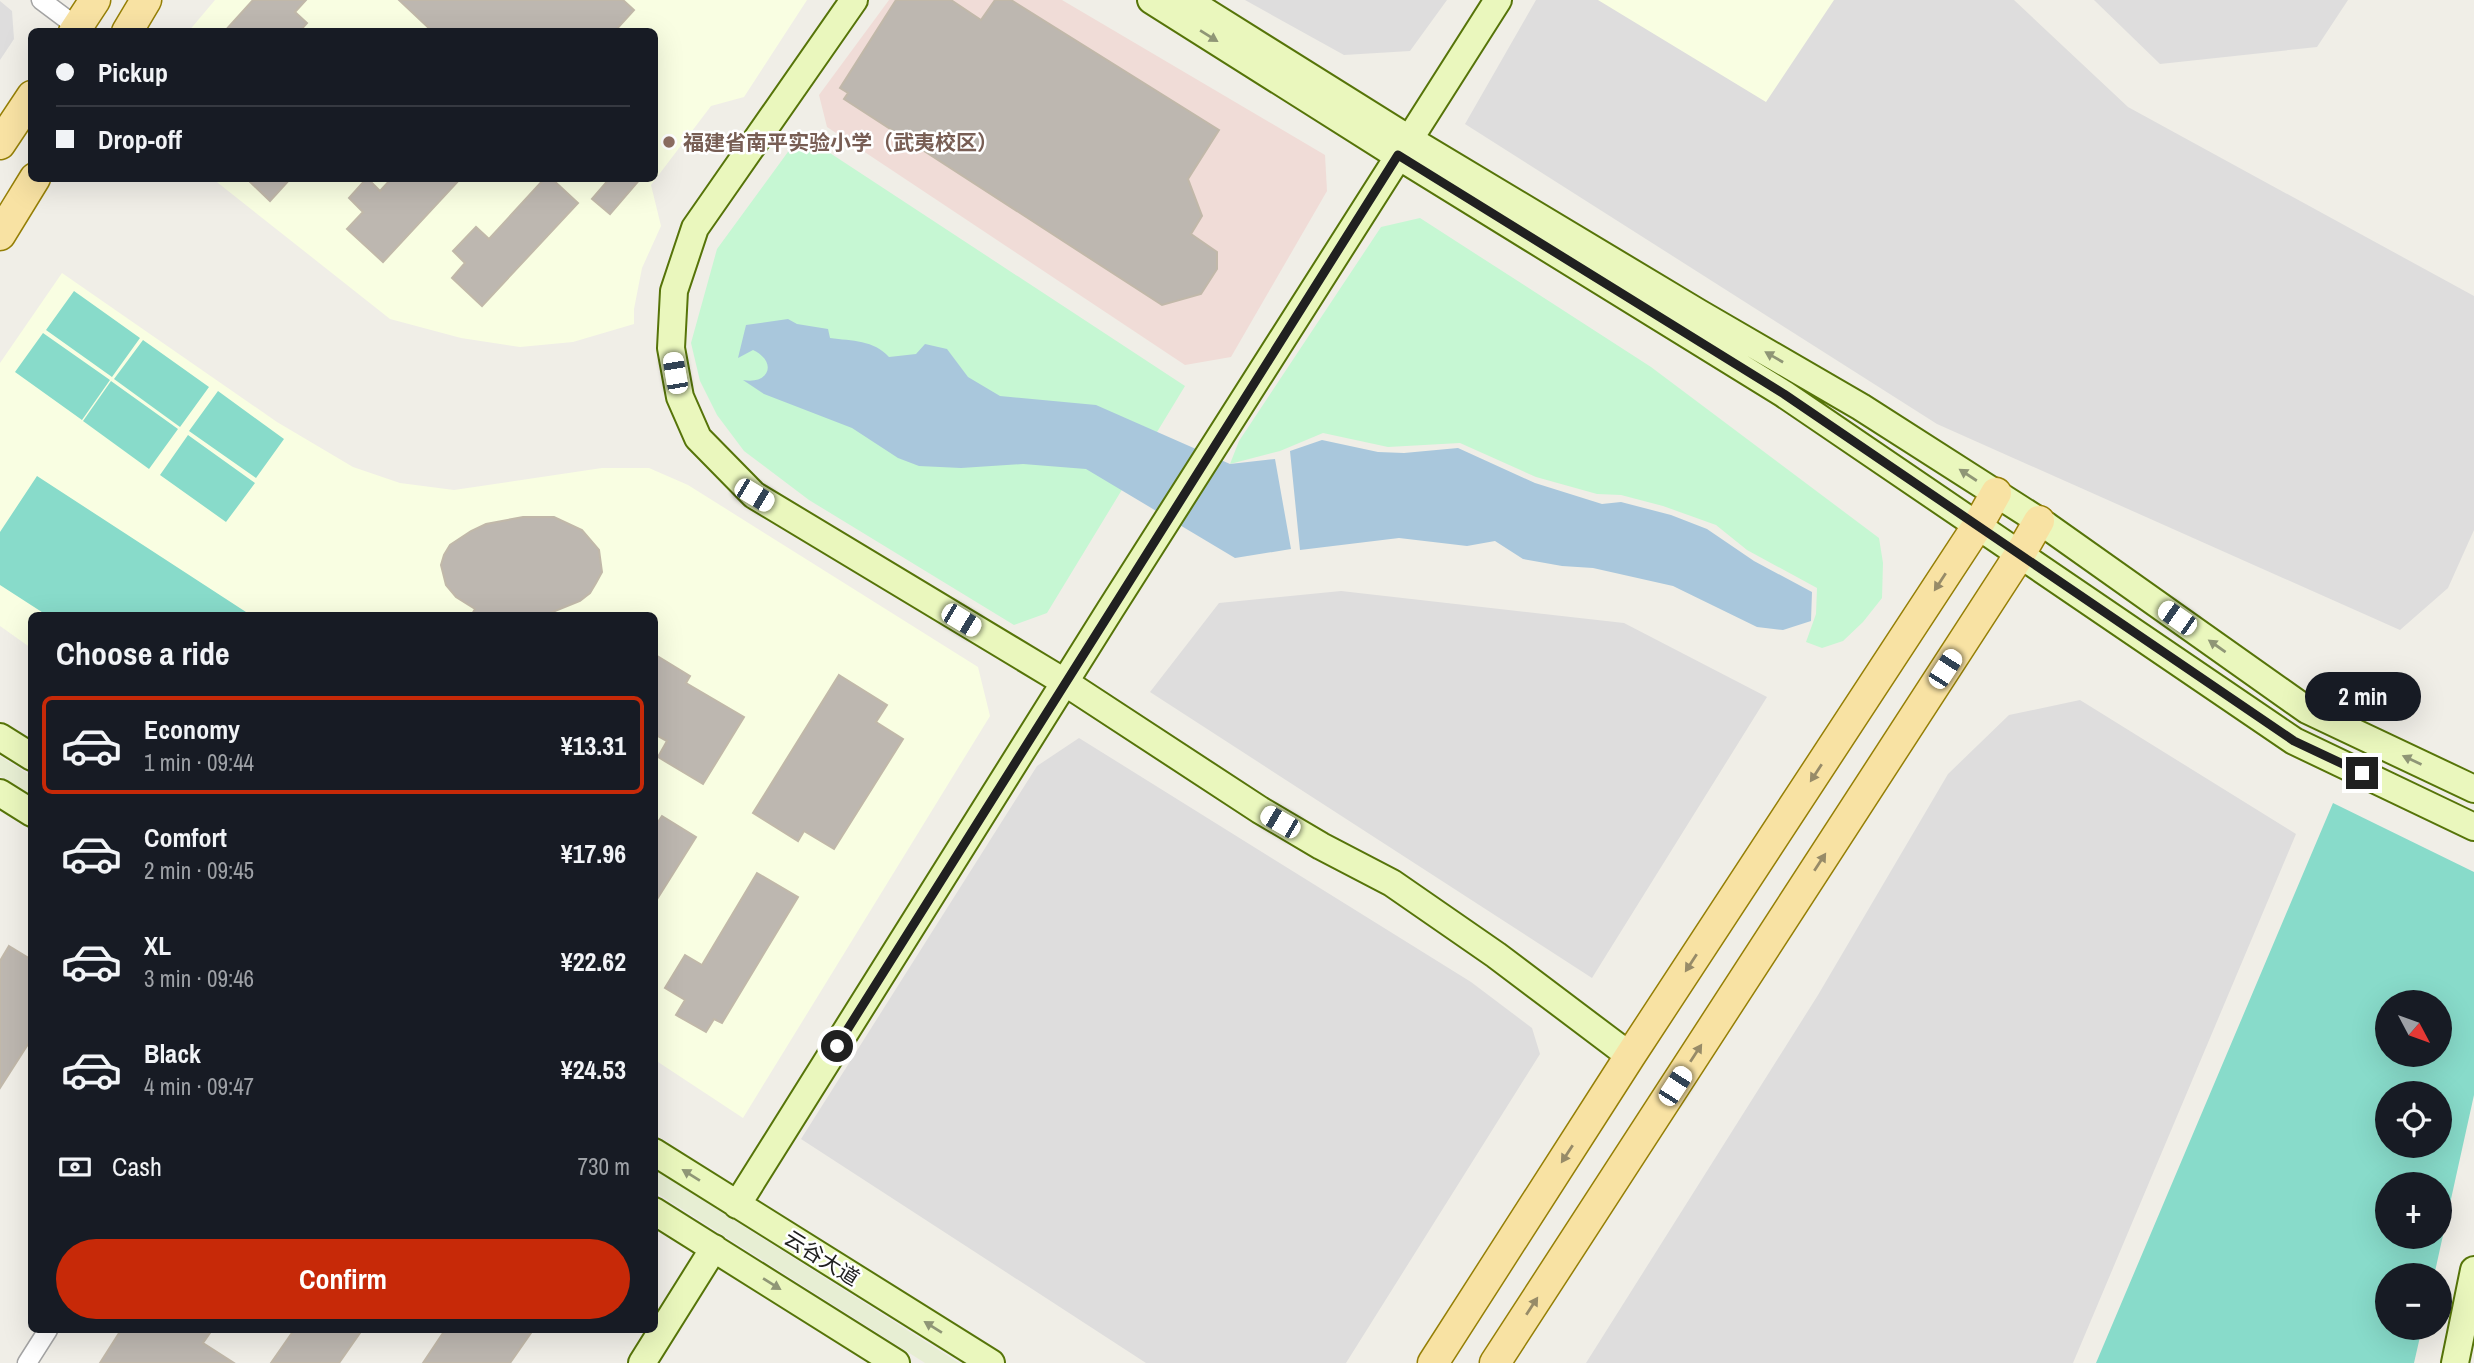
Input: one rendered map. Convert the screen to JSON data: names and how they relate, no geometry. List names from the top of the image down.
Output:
{
  "streets": {
    "main road": ["云谷大道"]
  },
  "places": ["福建省南平实验小学（武夷校区）"],
  "north": "bottom right",
  "page": {
    "banner": ["Pickup", "Drop-off"],
    "heading": "Choose a ride",
    "bubble": "2 min",
    "list": [
      {
        "name": "Economy",
        "note": "1 min · 09:44",
        "value": "¥13.31"
      },
      {
        "name": "Comfort",
        "note": "2 min · 09:45",
        "value": "¥17.96"
      },
      {
        "name": "XL",
        "note": "3 min · 09:46",
        "value": "¥22.62"
      },
      {
        "name": "Black",
        "note": "4 min · 09:47",
        "value": "¥24.53"
      }
    ],
    "map_buttons": ["+", "−"],
    "pay": ["Cash", "730 m"],
    "buttons": "Confirm"
  }
}
